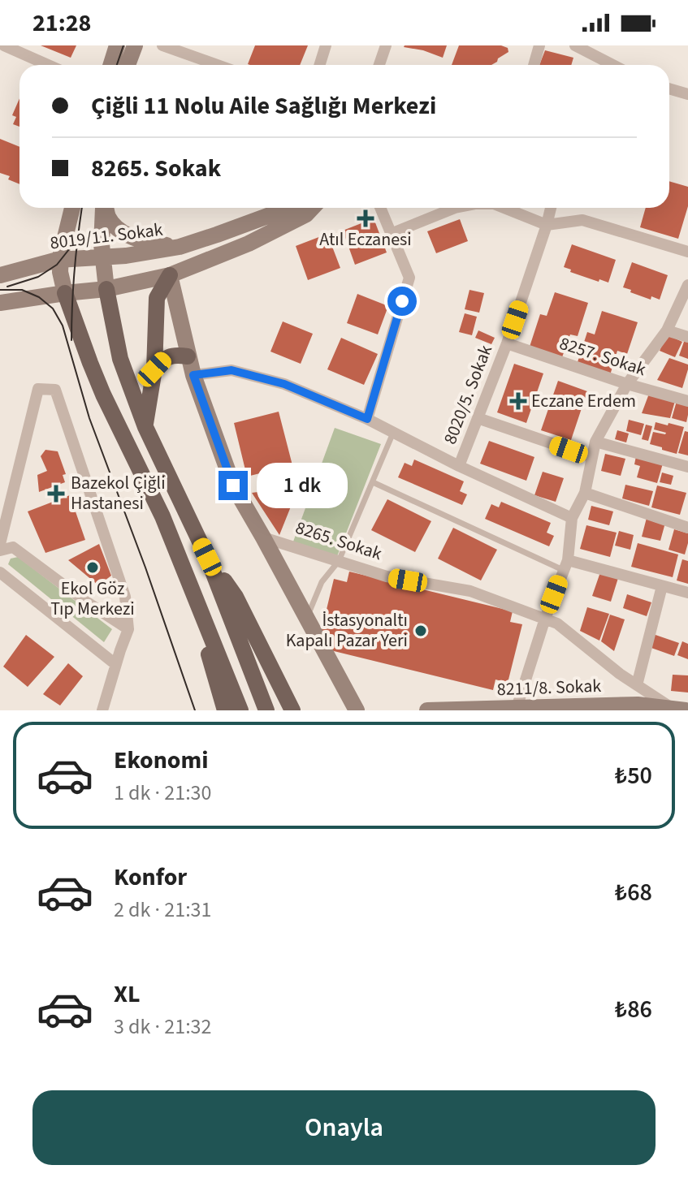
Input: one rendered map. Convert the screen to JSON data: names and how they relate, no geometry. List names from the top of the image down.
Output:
{
  "streets": {
    "street": [
      "8019/11. Sokak",
      "8257. Sokak",
      "8020/5. Sokak",
      "8265. Sokak",
      "8211/8. Sokak"
    ]
  },
  "crossings": [
    ["8257. Sokak", "8020/5. Sokak"],
    ["8265. Sokak", "8211/8. Sokak"]
  ],
  "places": {
    "health": ["Atıl Eczanesi", "Eczane Erdem", "Bazekol Çiğli Hastanesi"],
    "other": ["Ekol Göz Tıp Merkezi", "İstasyonaltı Kapalı Pazar Yeri"]
  },
  "page": {
    "status": "21:28",
    "banner": ["Çiğli 11 Nolu Aile Sağlığı Merkezi", "8265. Sokak"],
    "bubble": "1 dk",
    "list": [
      {
        "name": "Ekonomi",
        "note": "1 dk · 21:30",
        "value": "₺50"
      },
      {
        "name": "Konfor",
        "note": "2 dk · 21:31",
        "value": "₺68"
      },
      {
        "name": "XL",
        "note": "3 dk · 21:32",
        "value": "₺86"
      }
    ],
    "buttons": "Onayla"
  }
}
